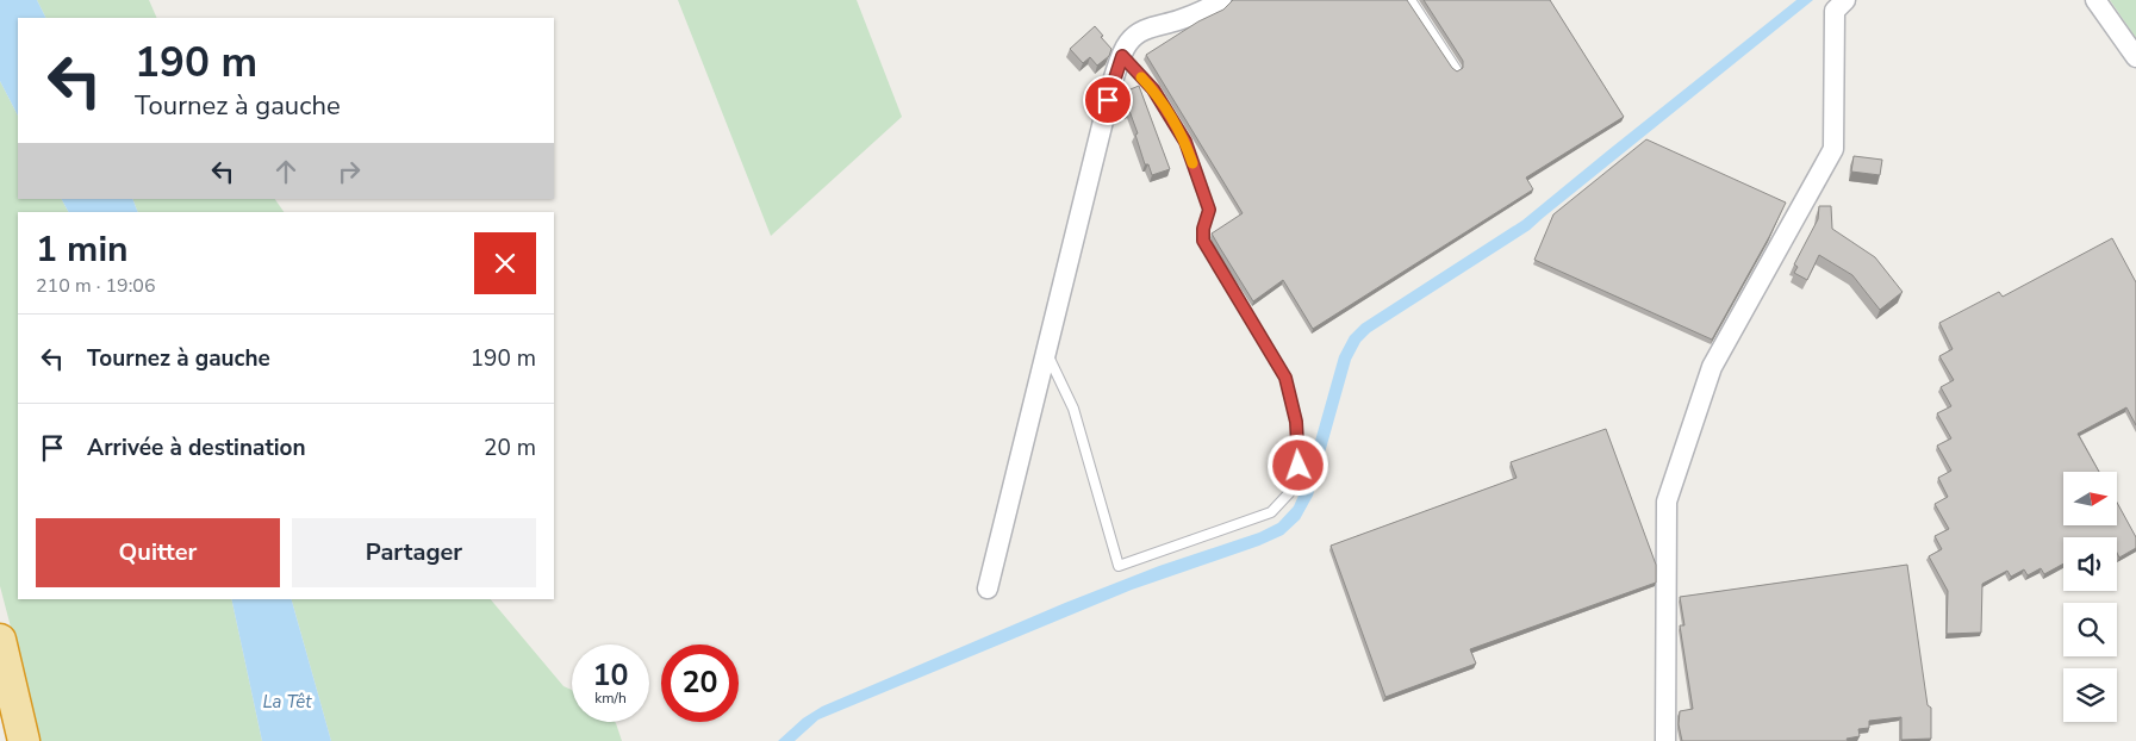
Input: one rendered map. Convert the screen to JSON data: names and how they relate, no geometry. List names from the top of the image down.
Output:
{
  "water": ["La Têt"],
  "north": "right",
  "page": {
    "turn": ["190 m", "Tournez à gauche"],
    "heading": ["1 min", "210 m · 19:06"],
    "list": [
      {
        "name": "Tournez à gauche",
        "value": "190 m"
      },
      {
        "name": "Arrivée à destination",
        "value": "20 m"
      }
    ],
    "buttons": ["Quitter", "Partager"],
    "speed": "10 km/h",
    "limit": "20"
  }
}
